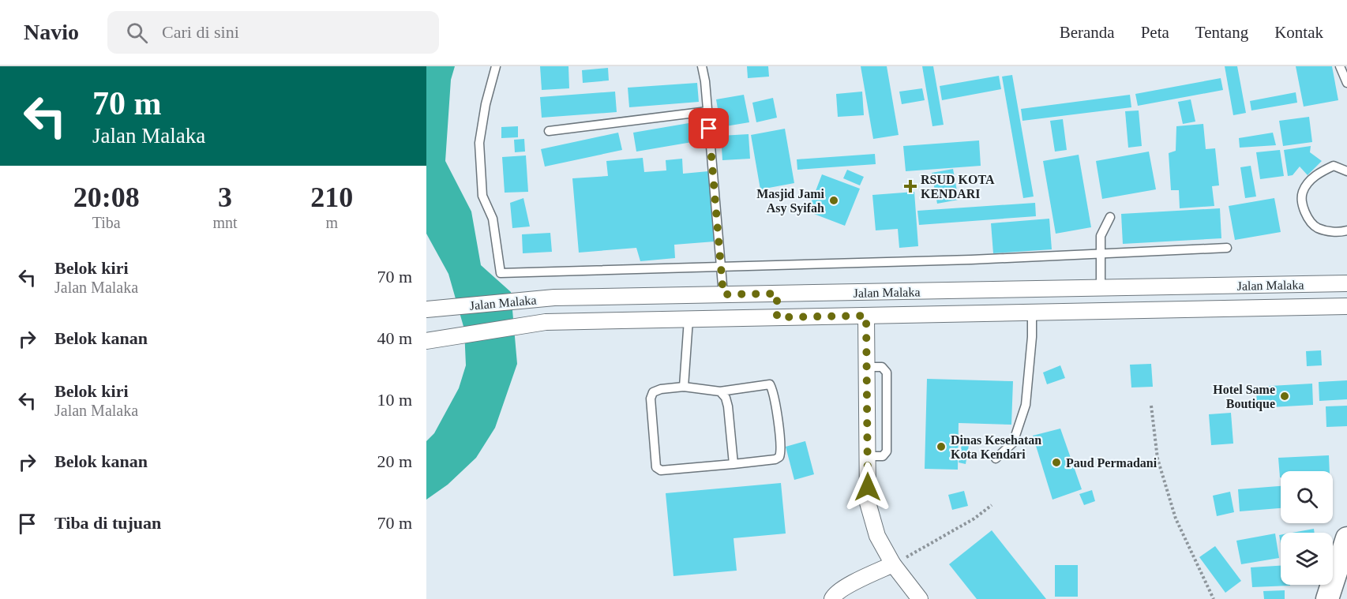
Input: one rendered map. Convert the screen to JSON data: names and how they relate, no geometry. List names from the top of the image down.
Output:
{
  "streets": {
    "street": ["Jalan Malaka"]
  },
  "places": {
    "health": ["RSUD KOTA KENDARI"],
    "other": [
      "Masjid Jami Asy Syifah",
      "Hotel Same Boutique",
      "Dinas Kesehatan Kota Kendari",
      "Paud Permadani"
    ]
  },
  "page": {
    "header": "Navio",
    "search": "Cari di sini",
    "nav": [
      "Beranda",
      "Peta",
      "Tentang",
      "Kontak"
    ],
    "turn": ["70 m", "Jalan Malaka"],
    "eta": [
      "20:08",
      "Tiba",
      "3",
      "mnt",
      "210",
      "m"
    ],
    "list": [
      {
        "name": "Belok kiri",
        "note": "Jalan Malaka",
        "value": "70 m"
      },
      {
        "name": "Belok kanan",
        "value": "40 m"
      },
      {
        "name": "Belok kiri",
        "note": "Jalan Malaka",
        "value": "10 m"
      },
      {
        "name": "Belok kanan",
        "value": "20 m"
      },
      {
        "name": "Tiba di tujuan",
        "value": "70 m"
      }
    ]
  }
}
